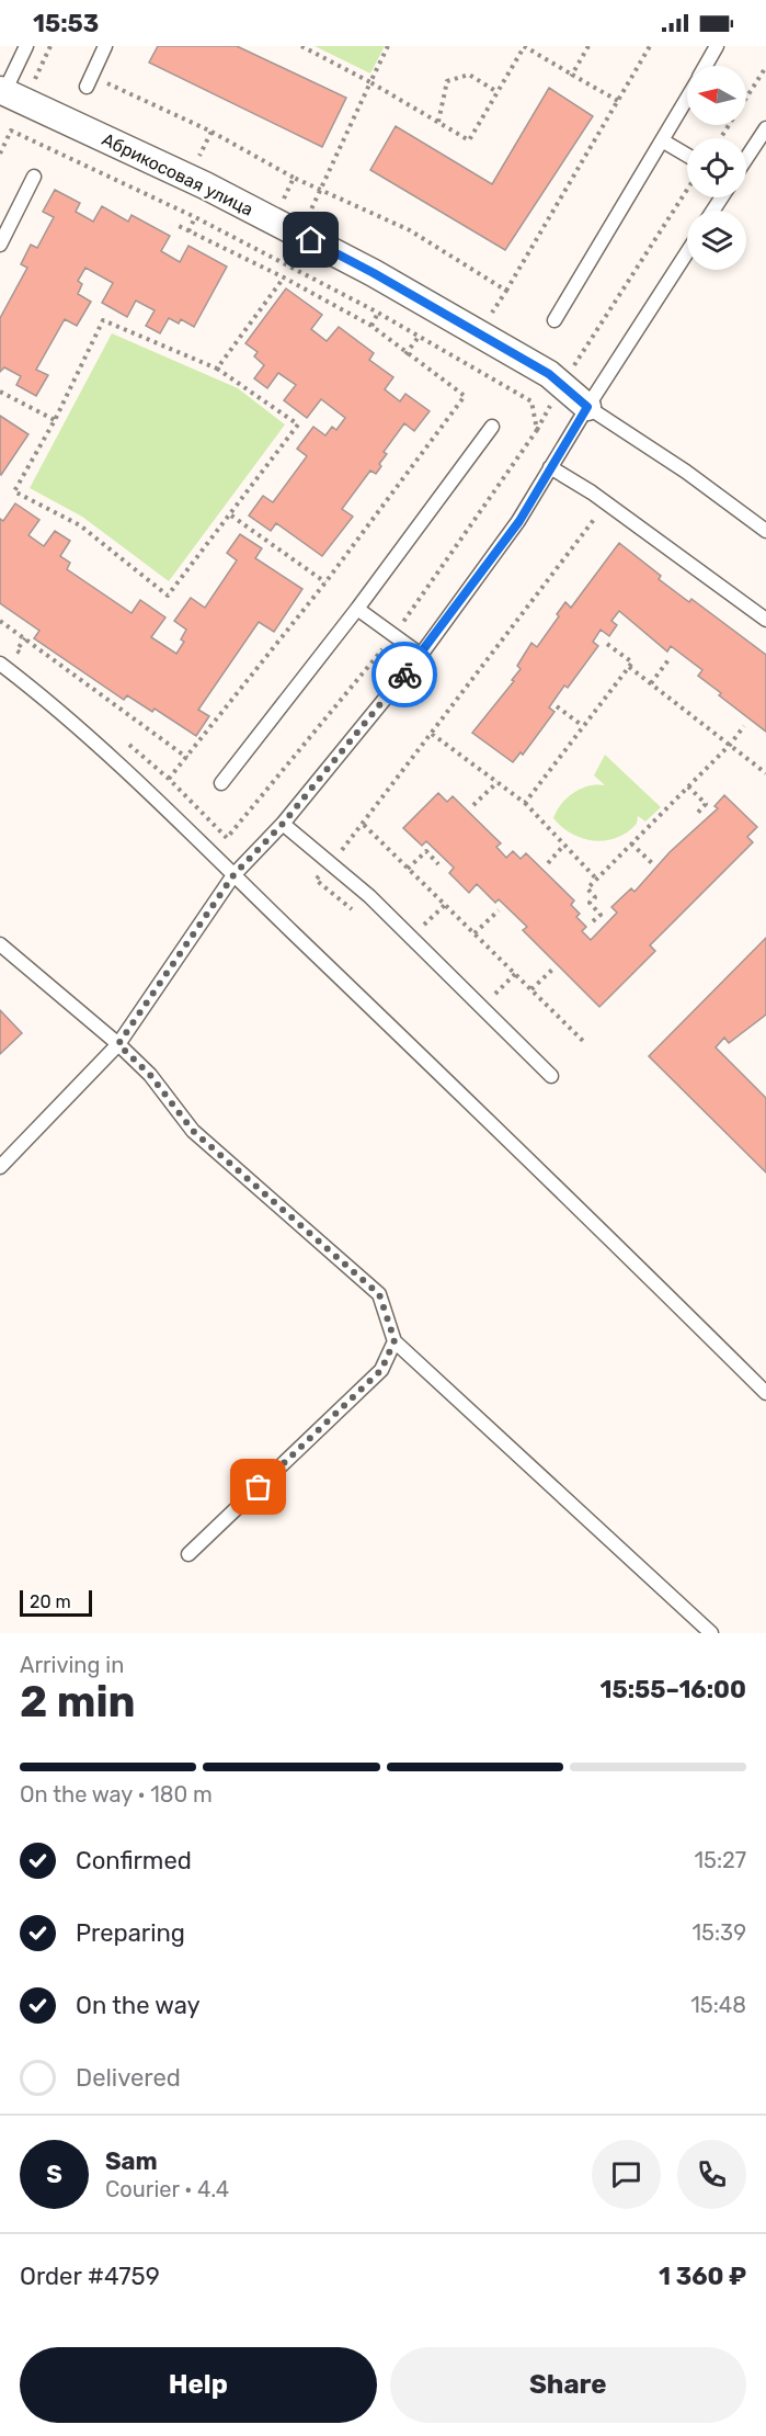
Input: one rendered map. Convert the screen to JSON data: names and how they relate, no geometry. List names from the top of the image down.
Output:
{
  "streets": {
    "street": ["Абрикосовая улица"]
  },
  "scale_bar": "20 m",
  "north": "left",
  "page": {
    "status": "15:53",
    "scale": "20 m",
    "heading": ["2 min", "Arriving in", "15:55–16:00"],
    "panel": [
      "Sam",
      "Courier · 4.4",
      "Order #4759",
      "1 360 ₽"
    ],
    "bar": "On the way · 180 m",
    "list": [
      ["Confirmed", "15:27"],
      ["Preparing", "15:39"],
      ["On the way", "15:48"],
      "Delivered"
    ],
    "round": "S",
    "buttons": ["Help", "Share"]
  }
}
